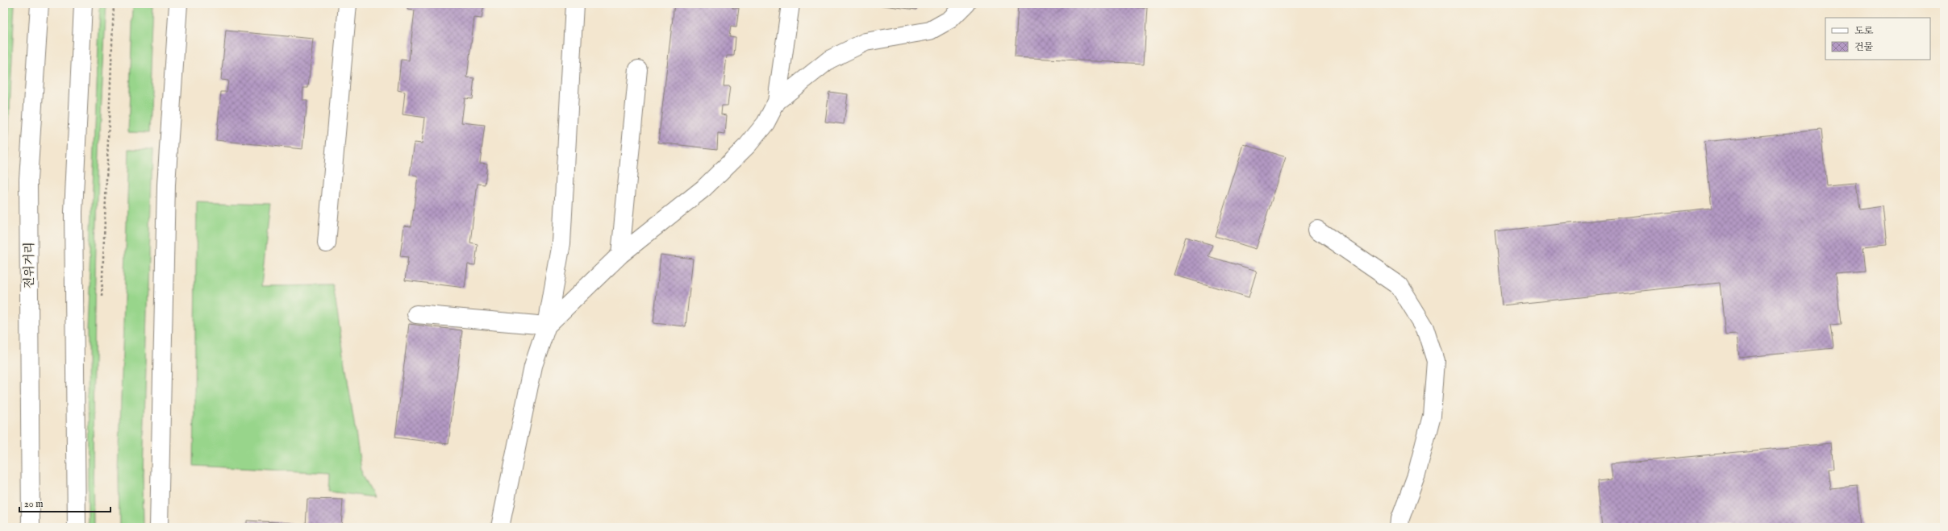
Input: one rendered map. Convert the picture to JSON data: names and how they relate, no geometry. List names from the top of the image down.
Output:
{
  "streets": {
    "street": ["전위거리"]
  },
  "legend": ["도로", "건물"],
  "scale_bar": "20 m"
}
